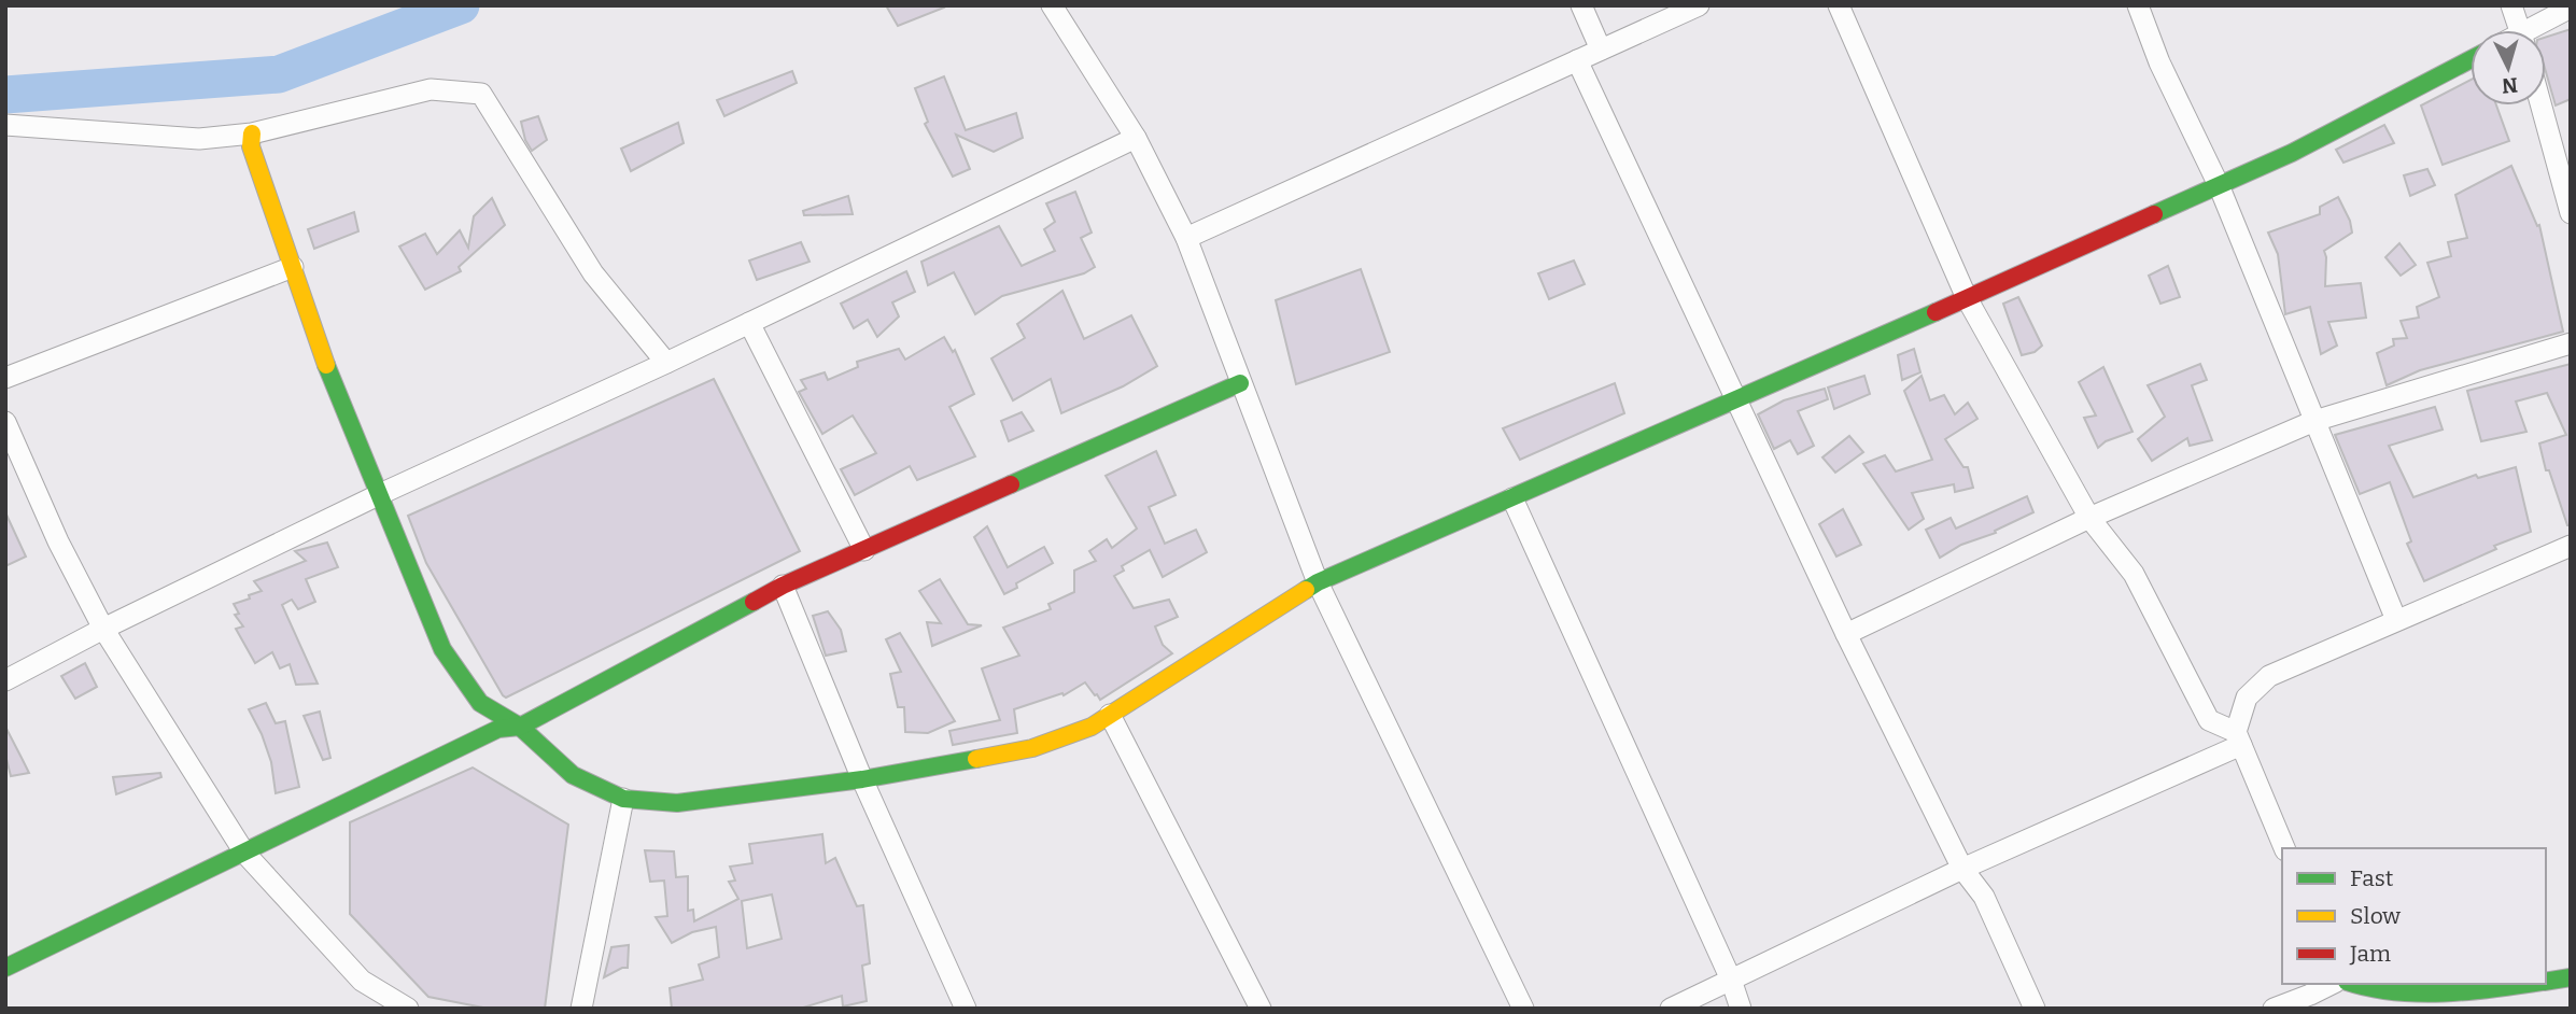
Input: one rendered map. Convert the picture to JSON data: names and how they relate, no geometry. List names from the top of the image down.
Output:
{
  "legend": ["Fast", "Slow", "Jam"],
  "north": "bottom"
}
